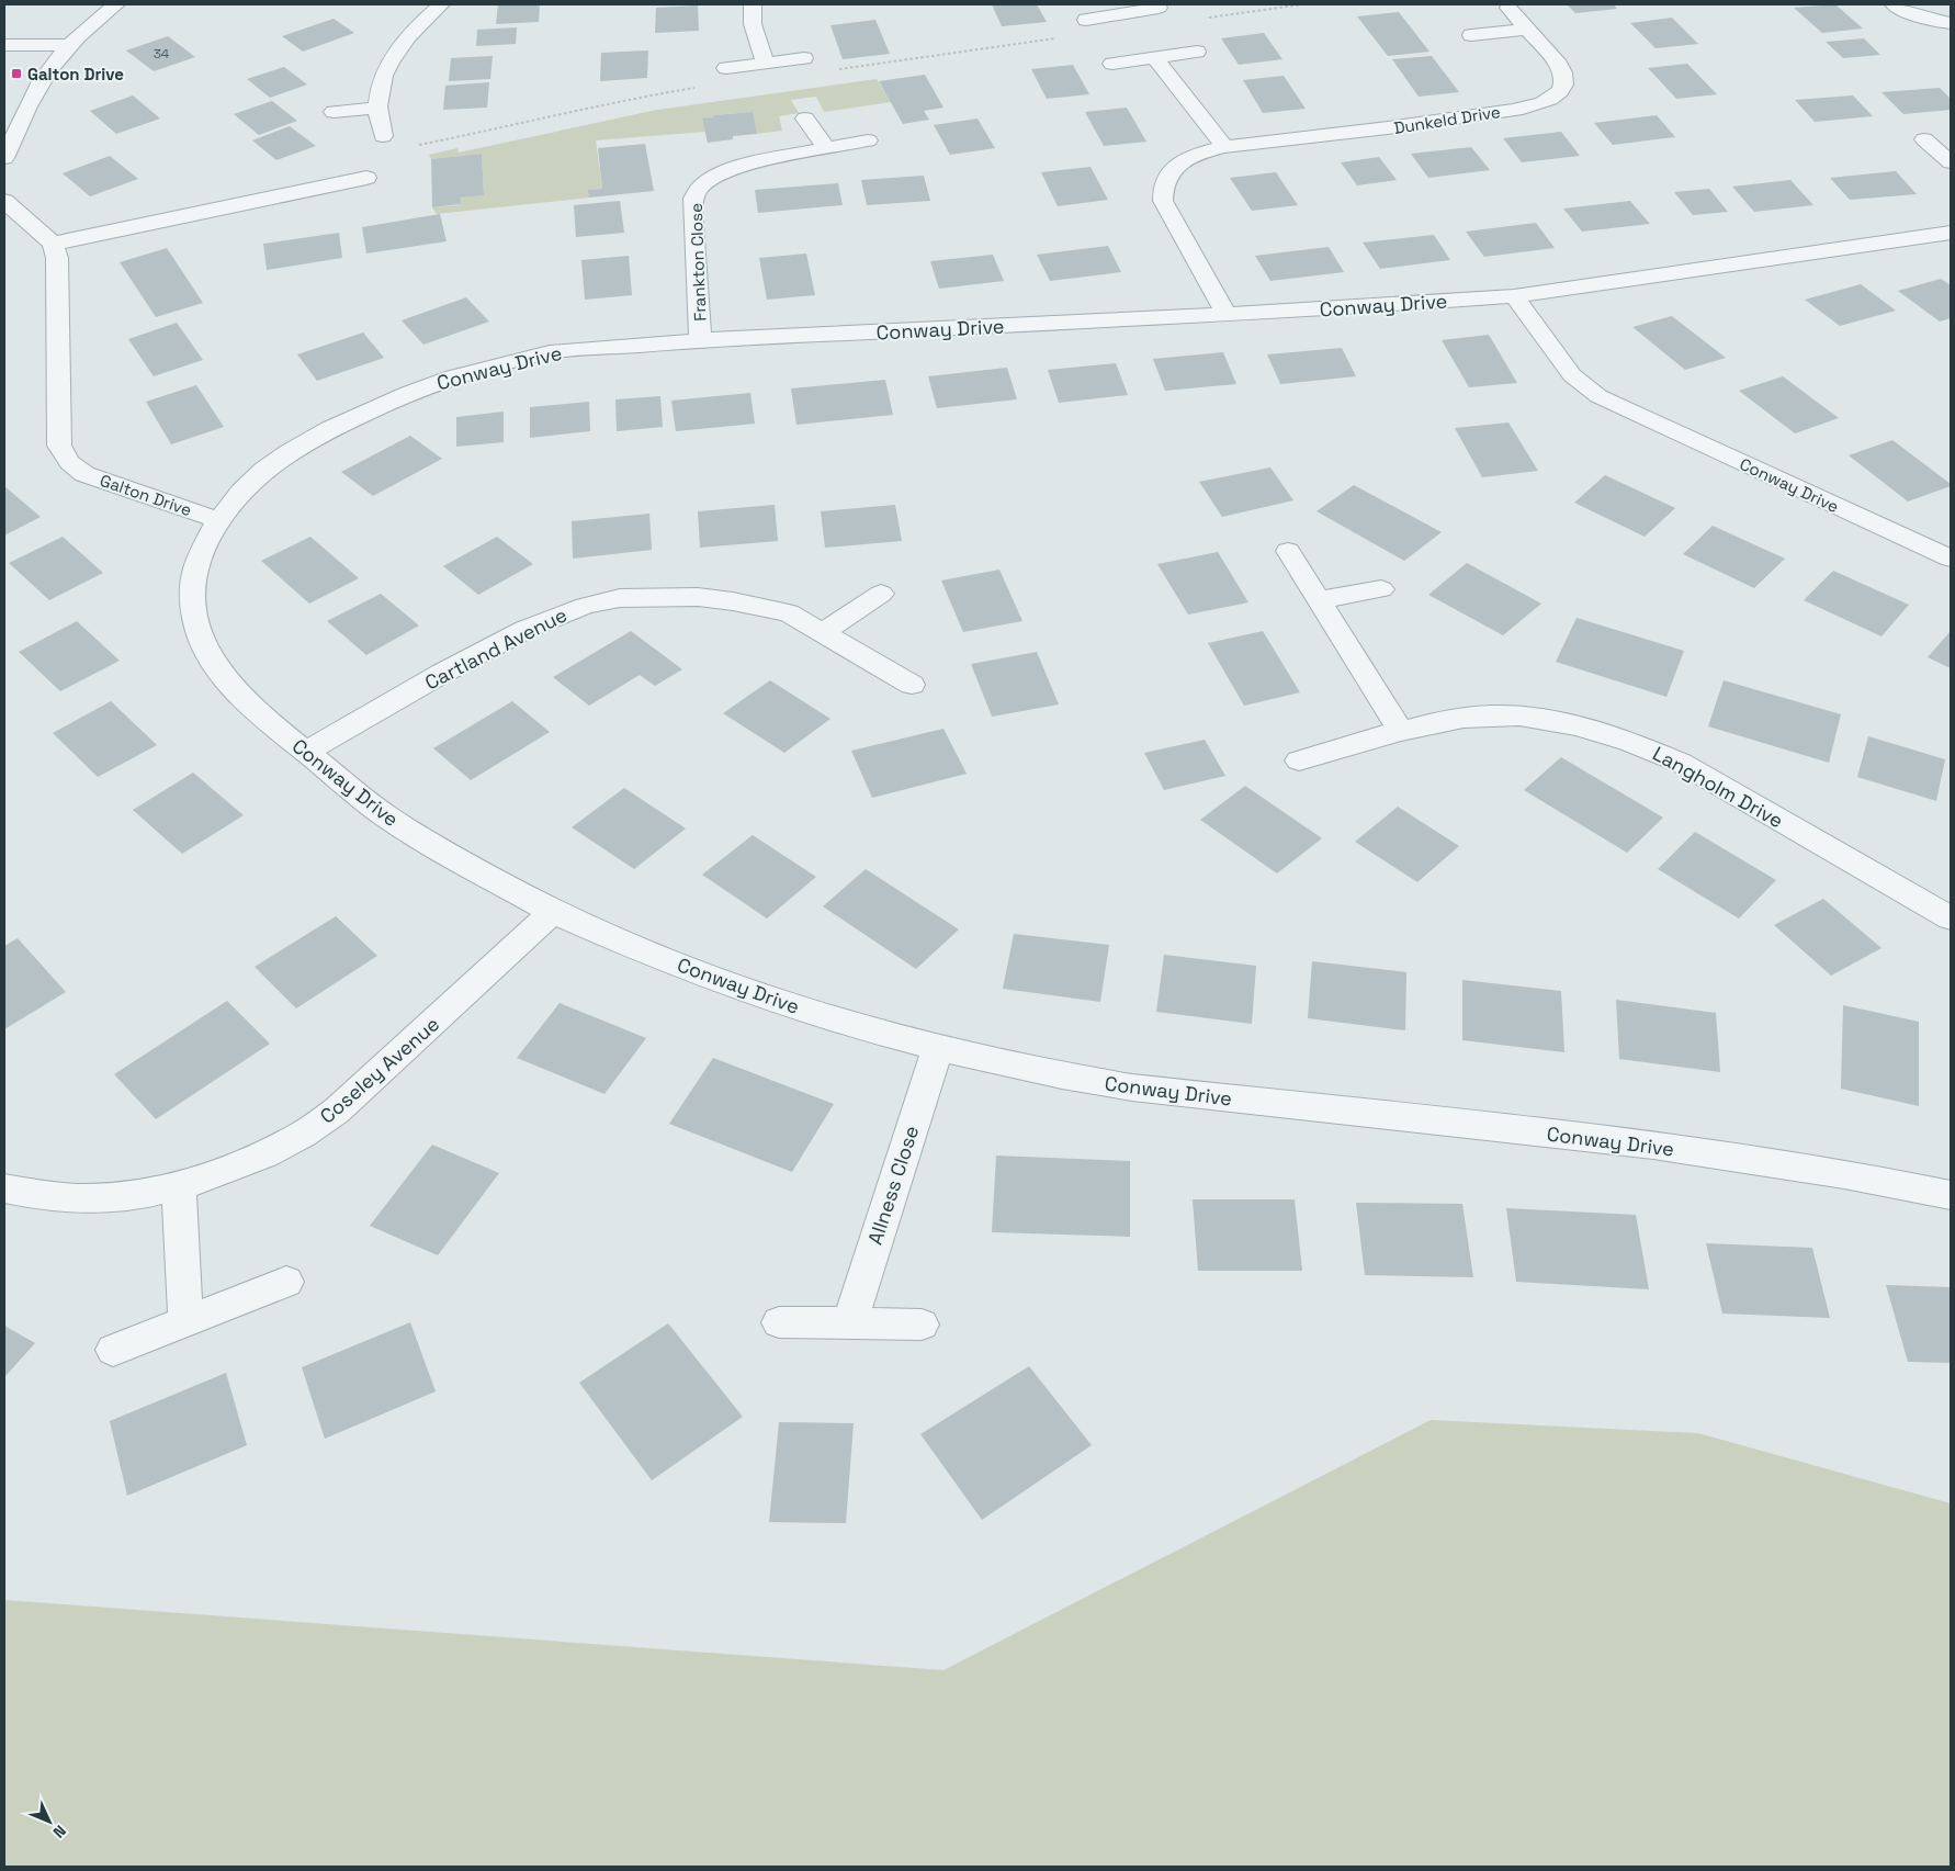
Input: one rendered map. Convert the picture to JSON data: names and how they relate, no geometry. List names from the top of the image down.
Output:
{
  "streets": {
    "street": [
      "Dunkeld Drive",
      "Frankton Close",
      "Conway Drive",
      "Galton Drive",
      "Cartland Avenue",
      "Langholm Drive",
      "Coseley Avenue",
      "Allness Close"
    ]
  },
  "crossings": [
    ["Dunkeld Drive", "Conway Drive"],
    ["Frankton Close", "Conway Drive"],
    ["Conway Drive", "Galton Drive"],
    ["Conway Drive", "Cartland Avenue"],
    ["Conway Drive", "Coseley Avenue"],
    ["Conway Drive", "Allness Close"]
  ],
  "places": {
    "transit": ["Galton Drive"]
  },
  "house_numbers": ["34"],
  "north": "bottom right"
}
